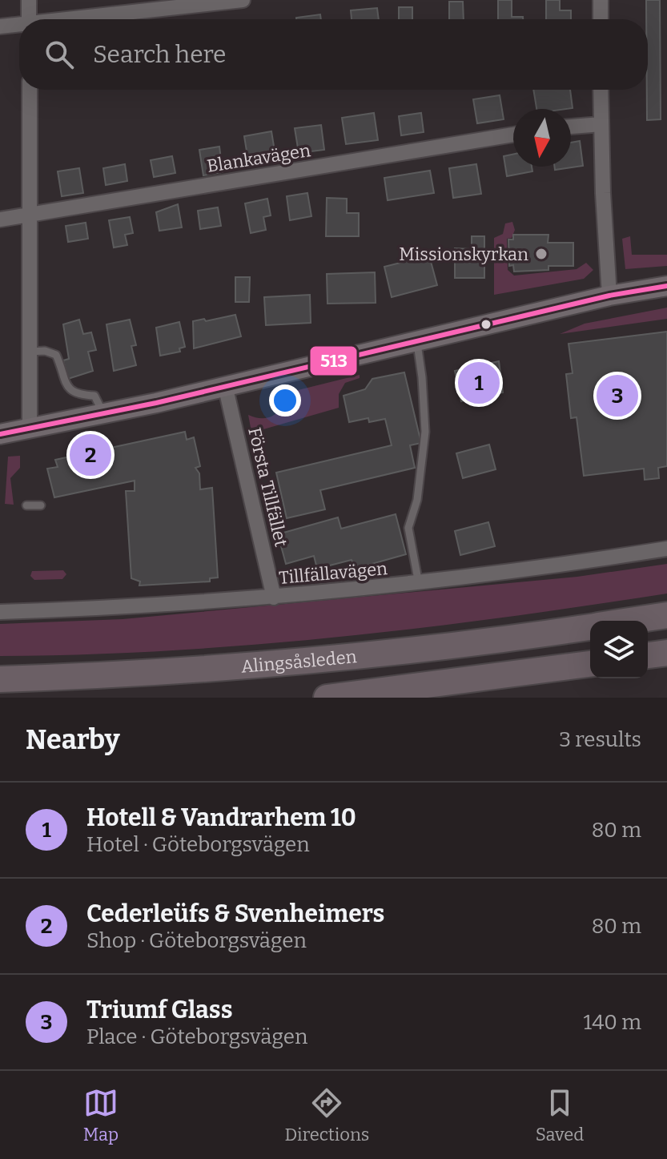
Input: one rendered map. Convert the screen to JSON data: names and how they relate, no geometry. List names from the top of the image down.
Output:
{
  "streets": {
    "highway": ["Alingsåsleden"],
    "street": ["Blankavägen", "Första Tillfället", "Tillfällavägen"]
  },
  "crossings": [
    ["Första Tillfället", "Tillfällavägen"]
  ],
  "places": ["Missionskyrkan"],
  "lines": ["transit line 513"],
  "north": "bottom",
  "page": {
    "search": "Search here",
    "pins": ["1", "3", "2"],
    "heading": ["Nearby", "3 results"],
    "list": [
      {
        "mark": "1",
        "name": "Hotell & Vandrarhem 10",
        "note": "Hotel · Göteborgsvägen",
        "value": "80 m"
      },
      {
        "mark": "2",
        "name": "Cederleüfs & Svenheimers",
        "note": "Shop · Göteborgsvägen",
        "value": "80 m"
      },
      {
        "mark": "3",
        "name": "Triumf Glass",
        "note": "Place · Göteborgsvägen",
        "value": "140 m"
      }
    ],
    "nav": ["Map", "Directions", "Saved"]
  }
}
